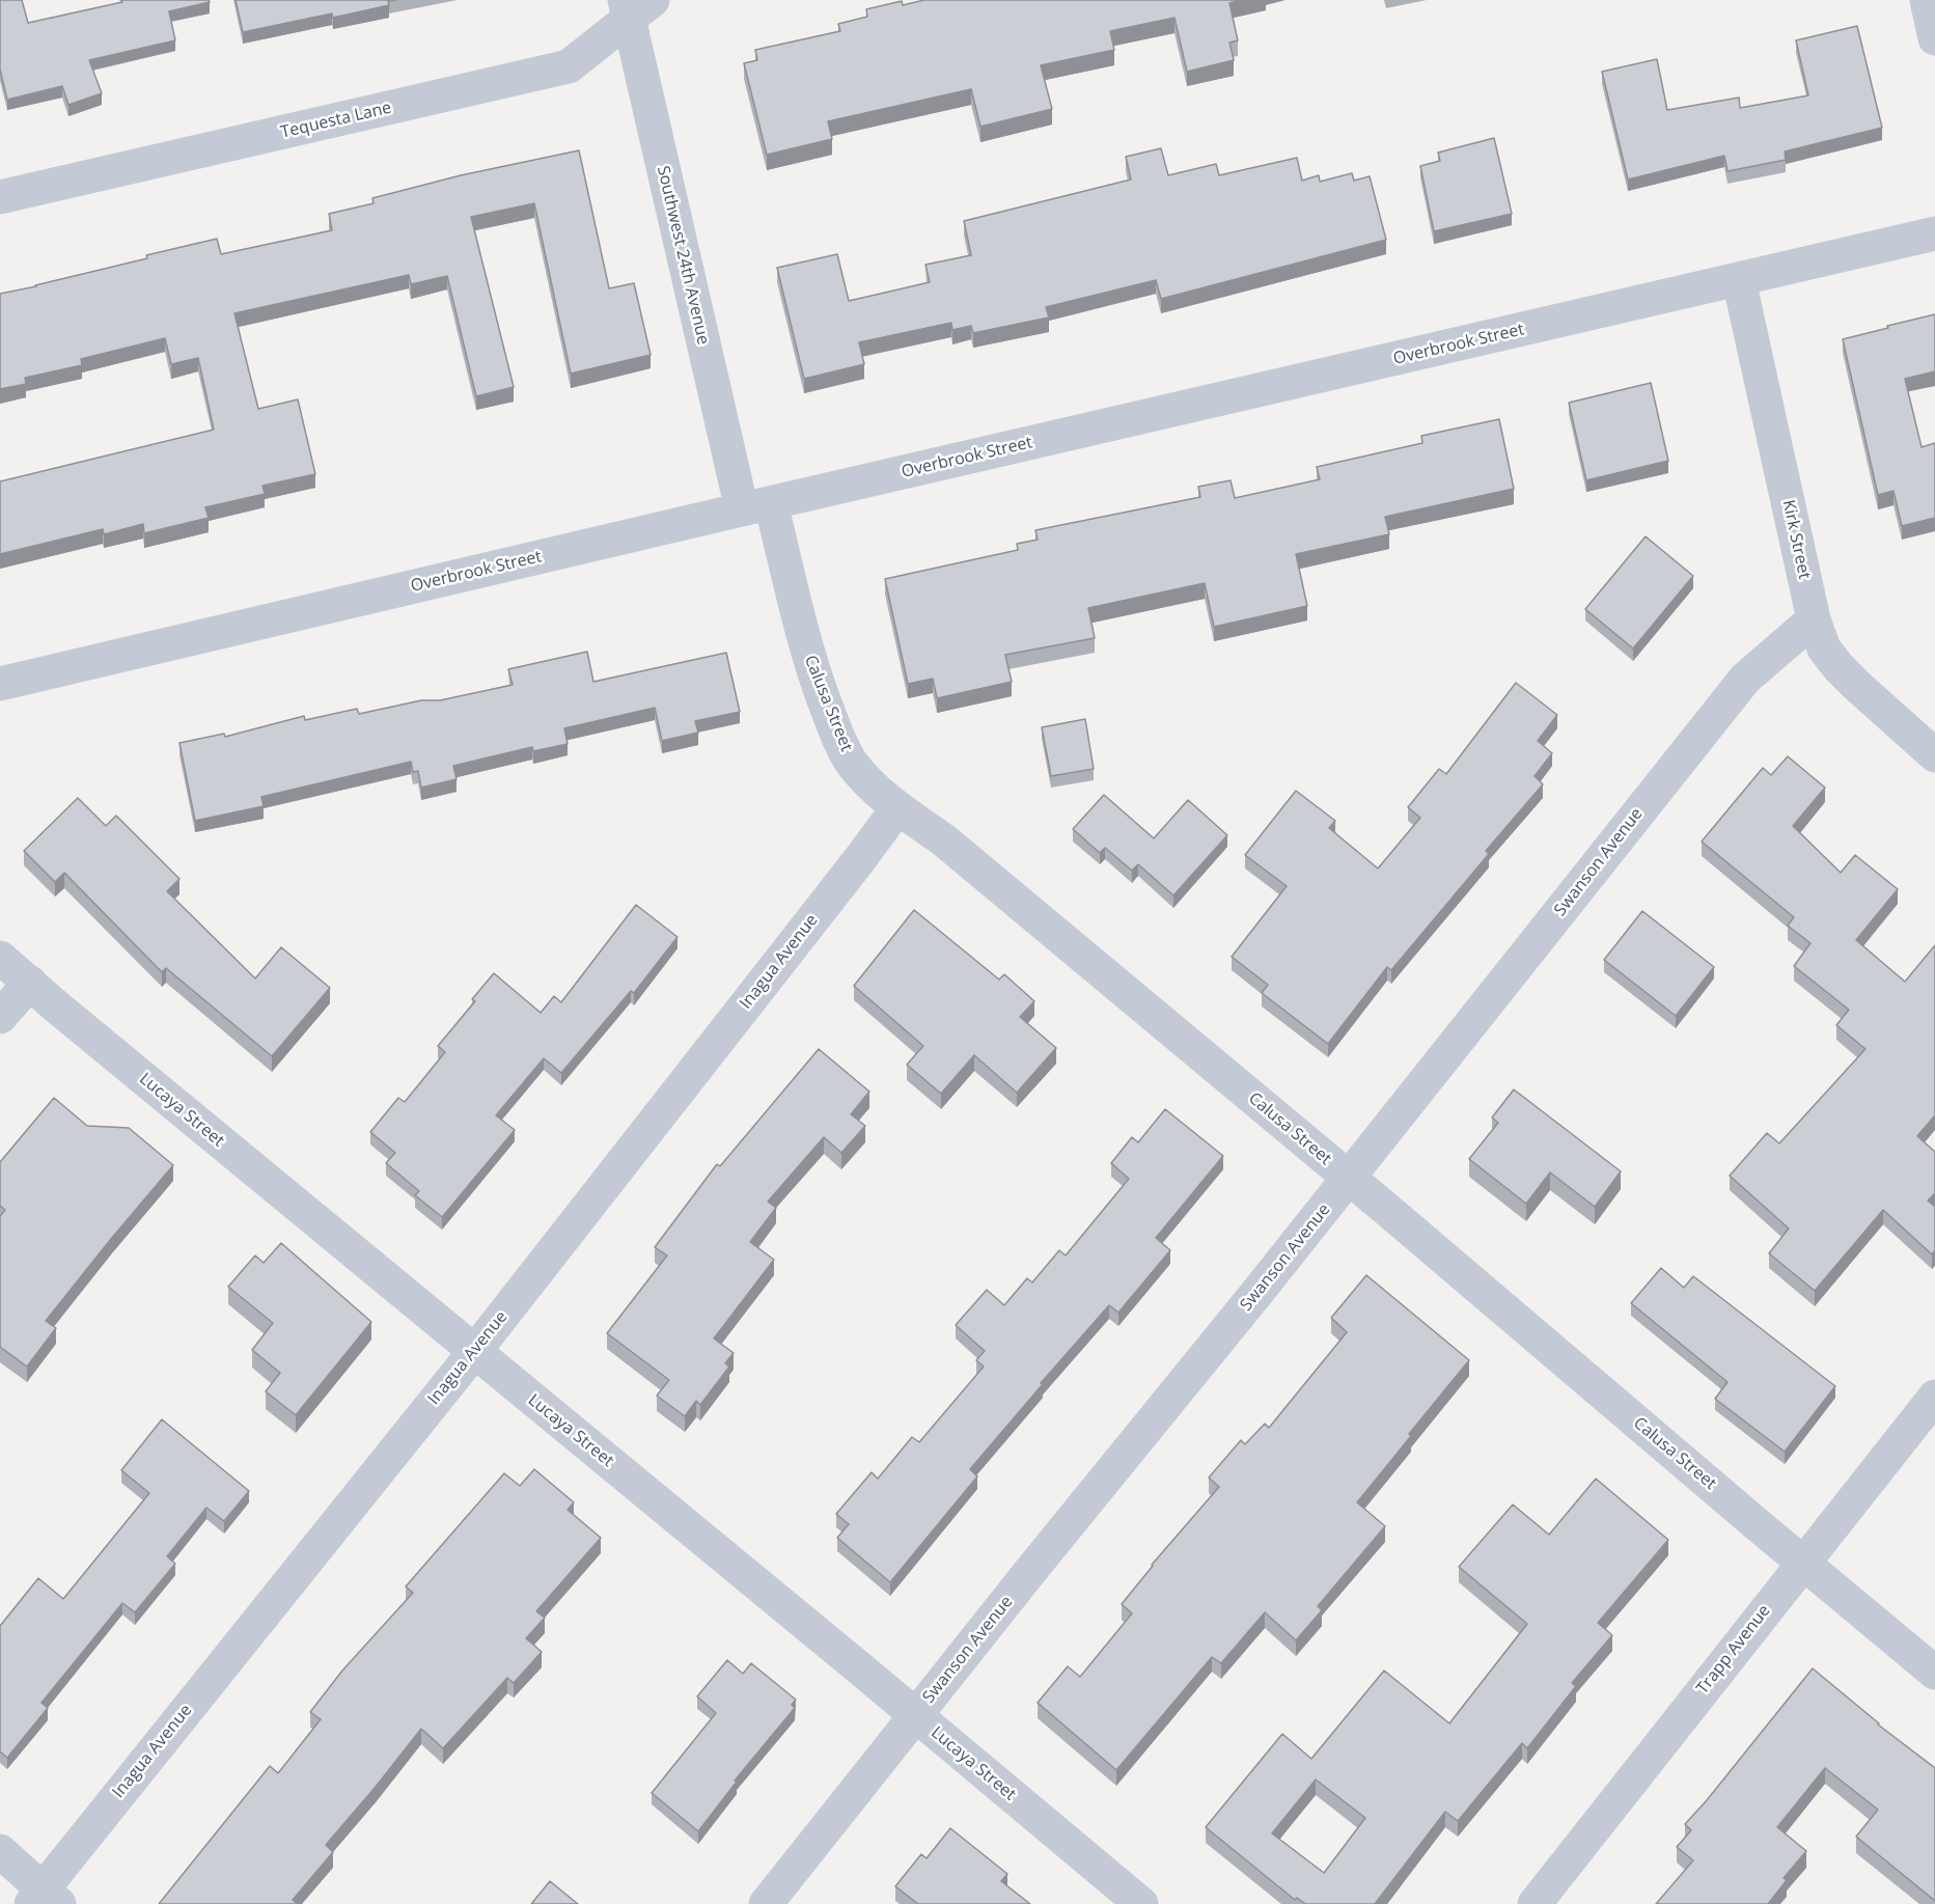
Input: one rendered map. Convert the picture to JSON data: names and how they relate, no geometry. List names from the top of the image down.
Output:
{
  "streets": {
    "street": [
      "Tequesta Lane",
      "Southwest 24th Avenue",
      "Overbrook Street",
      "Kirk Street",
      "Calusa Street",
      "Swanson Avenue",
      "Inagua Avenue",
      "Lucaya Street",
      "Trapp Avenue"
    ]
  },
  "crossings": [
    ["Tequesta Lane", "Southwest 24th Avenue"],
    ["Southwest 24th Avenue", "Overbrook Street"],
    ["Southwest 24th Avenue", "Calusa Street"],
    ["Overbrook Street", "Kirk Street"],
    ["Overbrook Street", "Calusa Street"],
    ["Kirk Street", "Swanson Avenue"],
    ["Calusa Street", "Swanson Avenue"],
    ["Calusa Street", "Inagua Avenue"],
    ["Calusa Street", "Trapp Avenue"],
    ["Swanson Avenue", "Lucaya Street"],
    ["Inagua Avenue", "Lucaya Street"]
  ]
}
